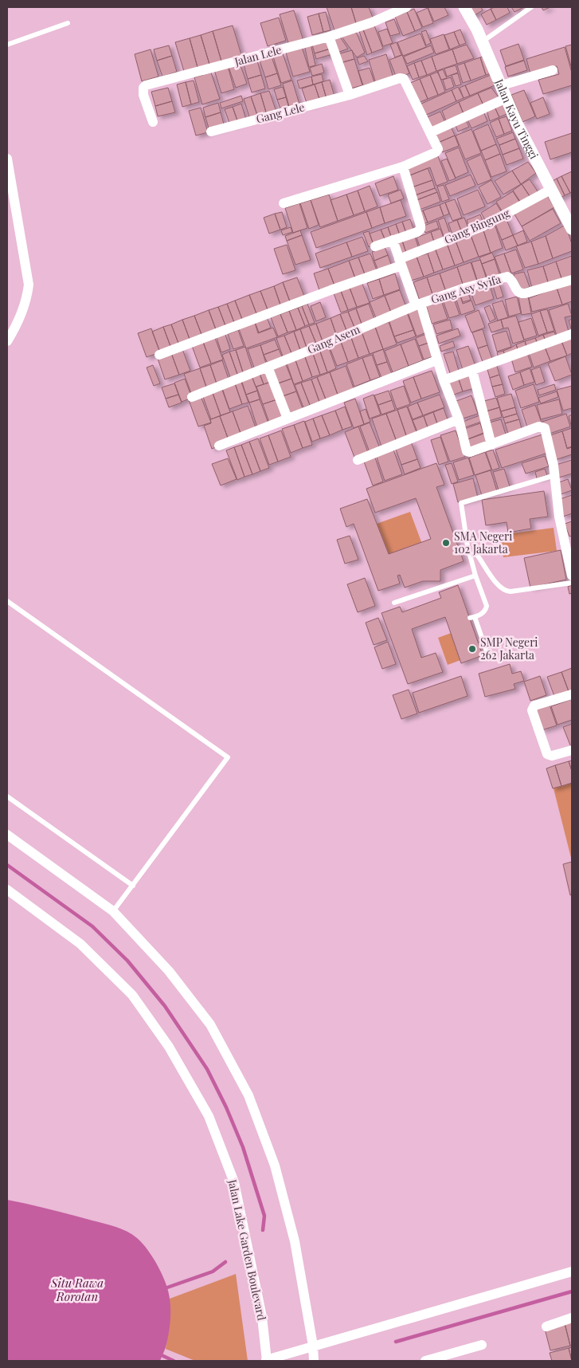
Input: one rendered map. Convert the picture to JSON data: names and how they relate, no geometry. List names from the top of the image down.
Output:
{
  "streets": {
    "street": [
      "Jalan Lele",
      "Gang Lele",
      "Jalan Kayu Tinggi",
      "Gang Bingung",
      "Gang Asy Syifa",
      "Gang Asem",
      "Jalan Lake Garden Boulevard"
    ]
  },
  "crossings": [
    ["Jalan Kayu Tinggi", "Gang Bingung"],
    ["Gang Asy Syifa", "Gang Asem"]
  ],
  "water": ["Situ Rawa Rorotan"],
  "places": ["SMA Negeri 102 Jakarta", "SMP Negeri 262 Jakarta"]
}
